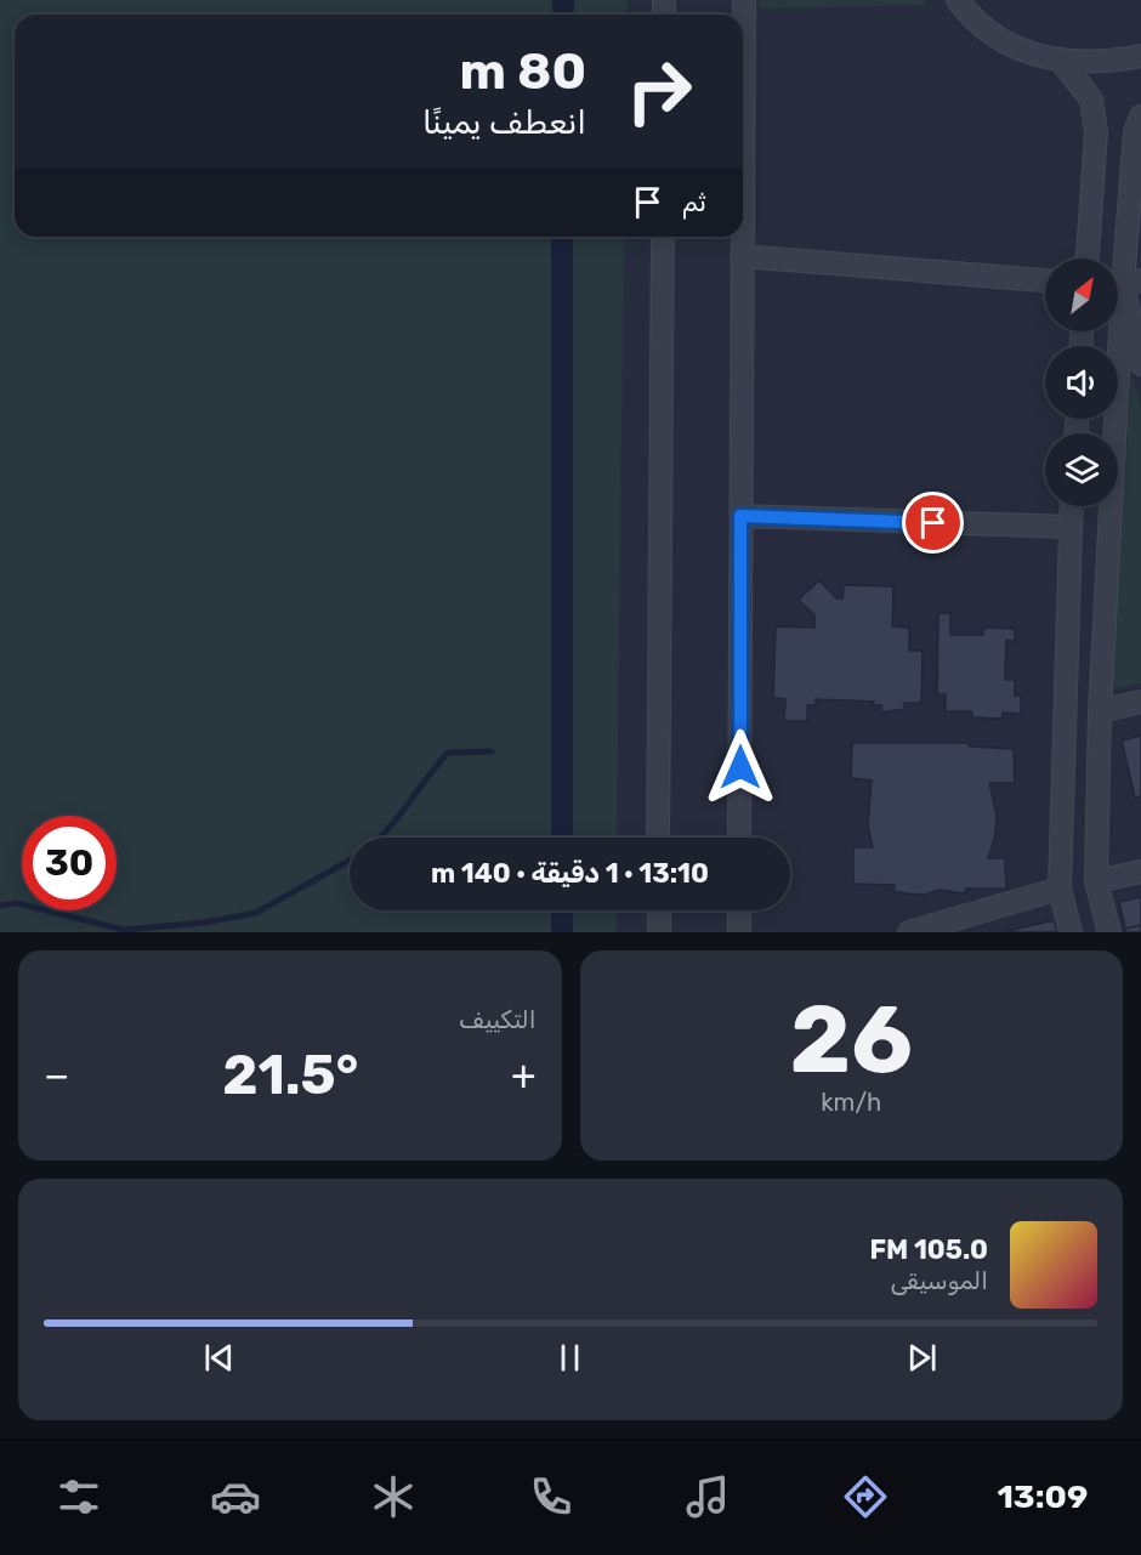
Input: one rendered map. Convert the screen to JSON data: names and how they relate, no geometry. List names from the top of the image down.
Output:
{
  "north": "top right",
  "page": {
    "turn": ["80 m", "انعطف يمينًا"],
    "then": "ثم",
    "limit": "30",
    "trip": "13:10 · 1 دقيقة · 140 m",
    "tile": [
      ["26", "km/h"],
      "التكييف"
    ],
    "heat": ["−", "21.5°", "+"],
    "song": ["105.0 FM", "الموسيقى"],
    "tabs": "13:09"
  }
}
